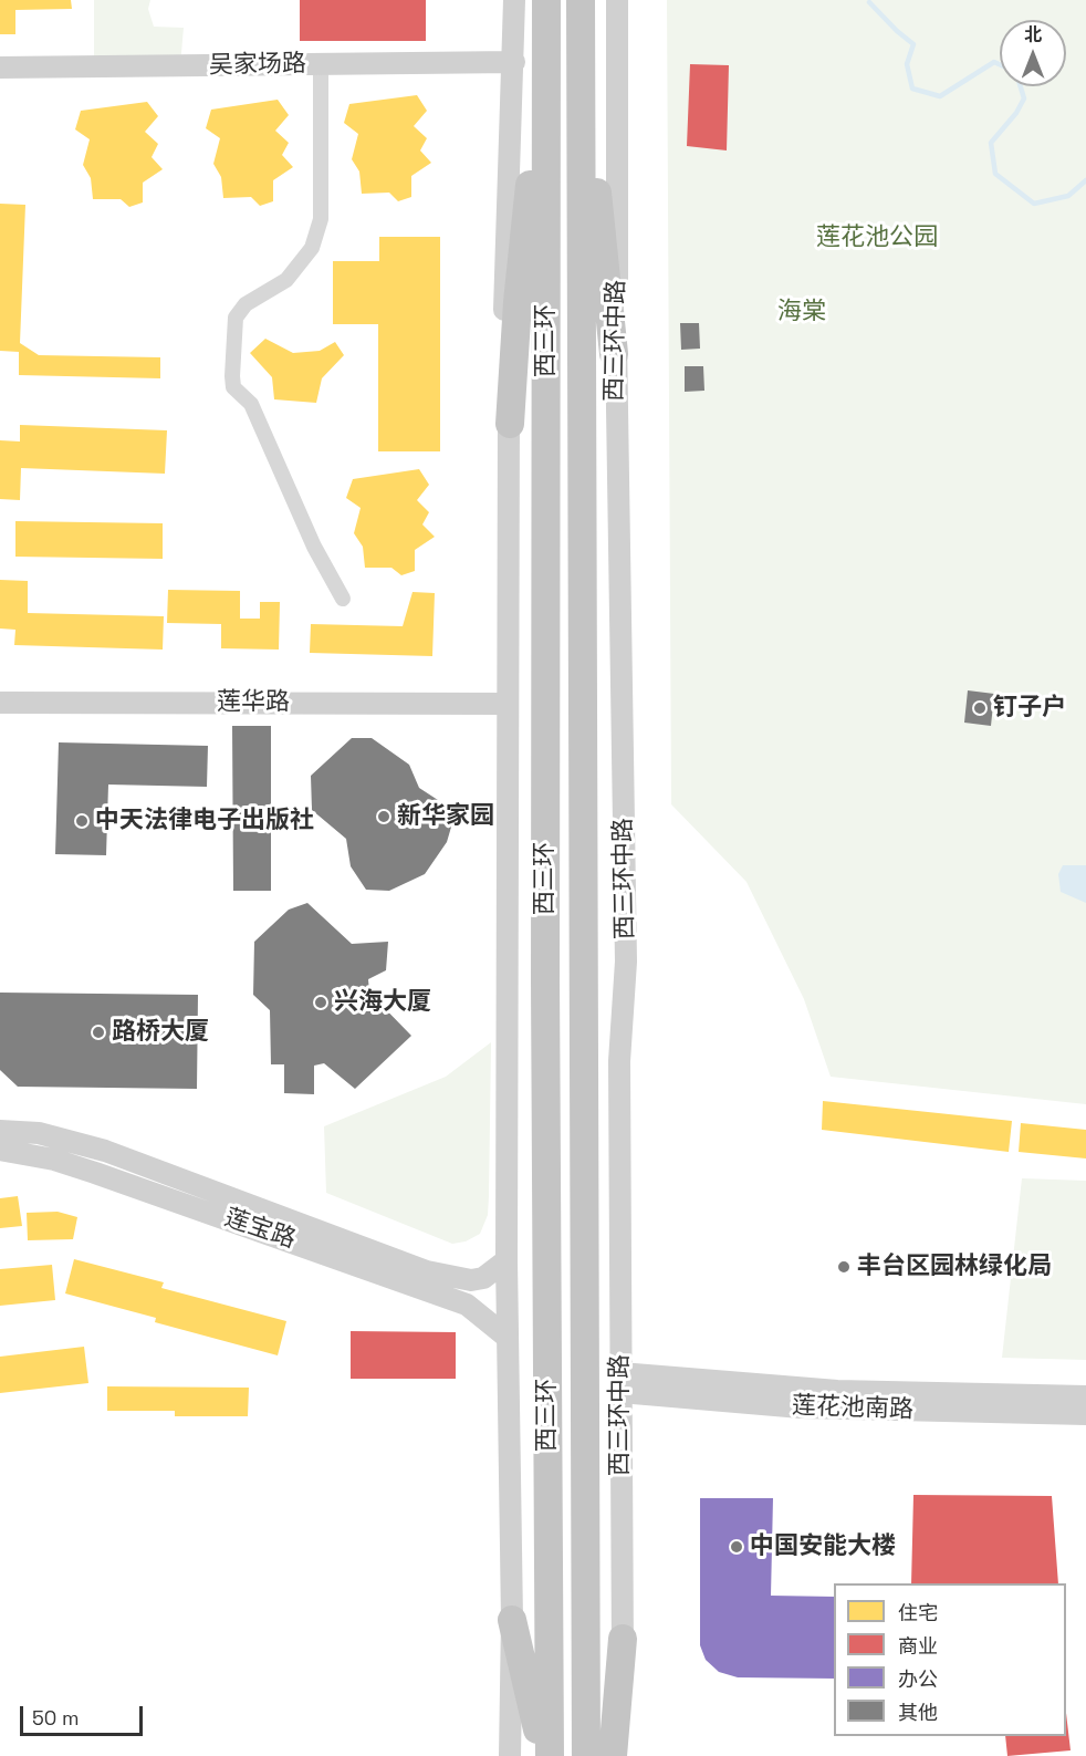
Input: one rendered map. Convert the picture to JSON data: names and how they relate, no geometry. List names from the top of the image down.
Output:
{
  "streets": {
    "highway": ["西三环"],
    "street": [
      "吴家场路",
      "西三环中路",
      "莲华路",
      "莲宝路",
      "莲花池南路"
    ]
  },
  "crossings": [
    ["西三环中路", "莲花池南路"]
  ],
  "parks": ["莲花池公园", "海棠"],
  "places": [
    "钉子户",
    "新华家园",
    "中天法律电子出版社",
    "兴海大厦",
    "路桥大厦",
    "丰台区园林绿化局",
    "中国安能大楼"
  ],
  "legend": [
    "住宅",
    "商业",
    "办公",
    "其他"
  ],
  "scale_bar": "50 m",
  "north": "top"
}
